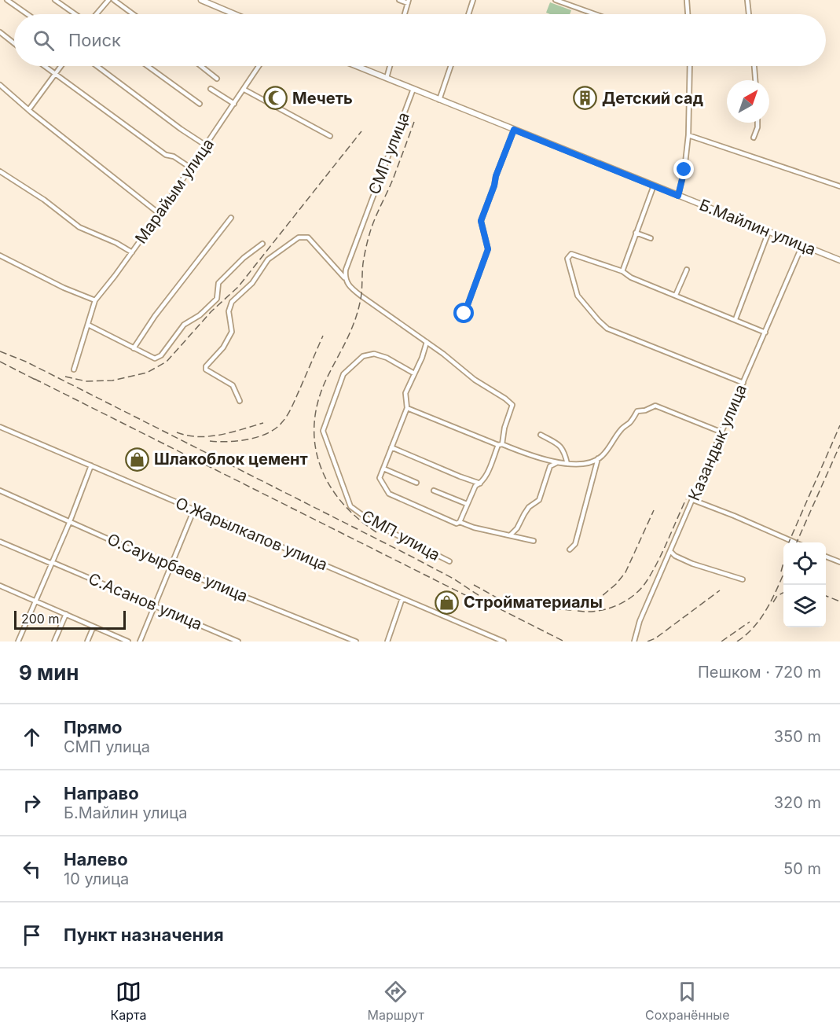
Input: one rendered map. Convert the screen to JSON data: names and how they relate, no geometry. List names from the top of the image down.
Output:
{
  "streets": {
    "street": [
      "СМП улица",
      "Марайым улица",
      "Б.Майлин улица",
      "Казандык улица",
      "О.Жарылкапов улица",
      "О.Сауырбаев улица",
      "С.Асанов улица"
    ]
  },
  "crossings": [
    ["СМП улица", "Б.Майлин улица"],
    ["Б.Майлин улица", "Казандык улица"]
  ],
  "places": {
    "mosque": ["Мечеть"],
    "building": ["Детский сад"],
    "shop": ["Шлакоблок цемент", "Стройматериалы"]
  },
  "scale_bar": "200 m",
  "north": "top right",
  "page": {
    "search": "Поиск",
    "scale": "200 m",
    "heading": ["9 мин", "Пешком · 720 m"],
    "list": [
      ["Прямо", "СМП улица", "350 m"],
      ["Направо", "Б.Майлин улица", "320 m"],
      ["Налево", "10 улица", "50 m"],
      "Пункт назначения"
    ],
    "nav": ["Карта", "Маршрут", "Сохранённые"]
  }
}
